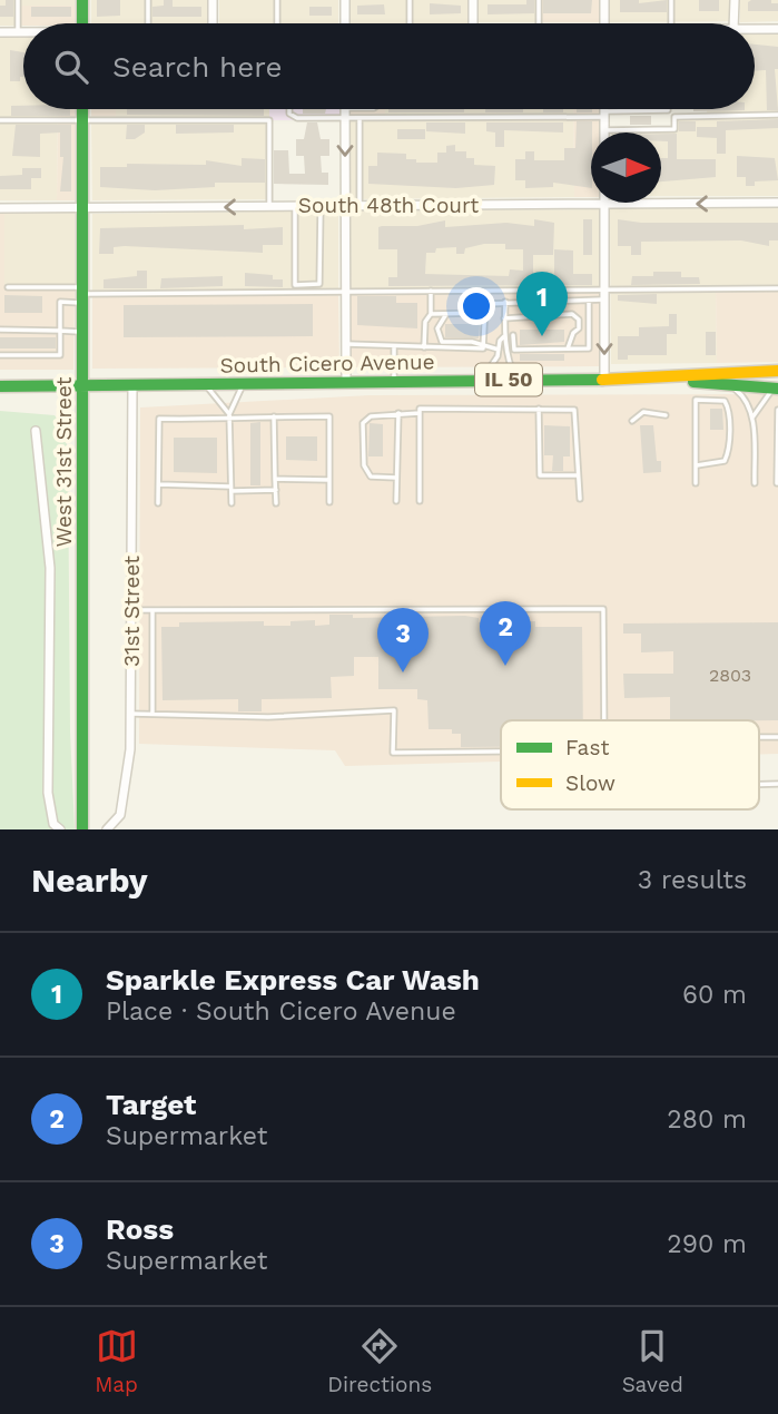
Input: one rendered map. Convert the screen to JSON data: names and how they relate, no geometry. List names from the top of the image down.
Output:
{
  "streets": {
    "main road": ["South Cicero Avenue", "IL 50", "West 31st Street"],
    "street": ["South 48th Court", "31st Street"]
  },
  "crossings": [
    ["South 48th Court", "West 31st Street"],
    ["South Cicero Avenue", "West 31st Street"],
    ["South Cicero Avenue", "31st Street"]
  ],
  "one_way": ["South 48th Court"],
  "house_numbers": ["2803"],
  "legend": ["Fast", "Slow"],
  "north": "right",
  "page": {
    "search": "Search here",
    "pins": ["1", "2", "3"],
    "heading": ["Nearby", "3 results"],
    "list": [
      {
        "mark": "1",
        "name": "Sparkle Express Car Wash",
        "note": "Place · South Cicero Avenue",
        "value": "60 m"
      },
      {
        "mark": "2",
        "name": "Target",
        "note": "Supermarket",
        "value": "280 m"
      },
      {
        "mark": "3",
        "name": "Ross",
        "note": "Supermarket",
        "value": "290 m"
      }
    ],
    "nav": ["Map", "Directions", "Saved"]
  }
}
